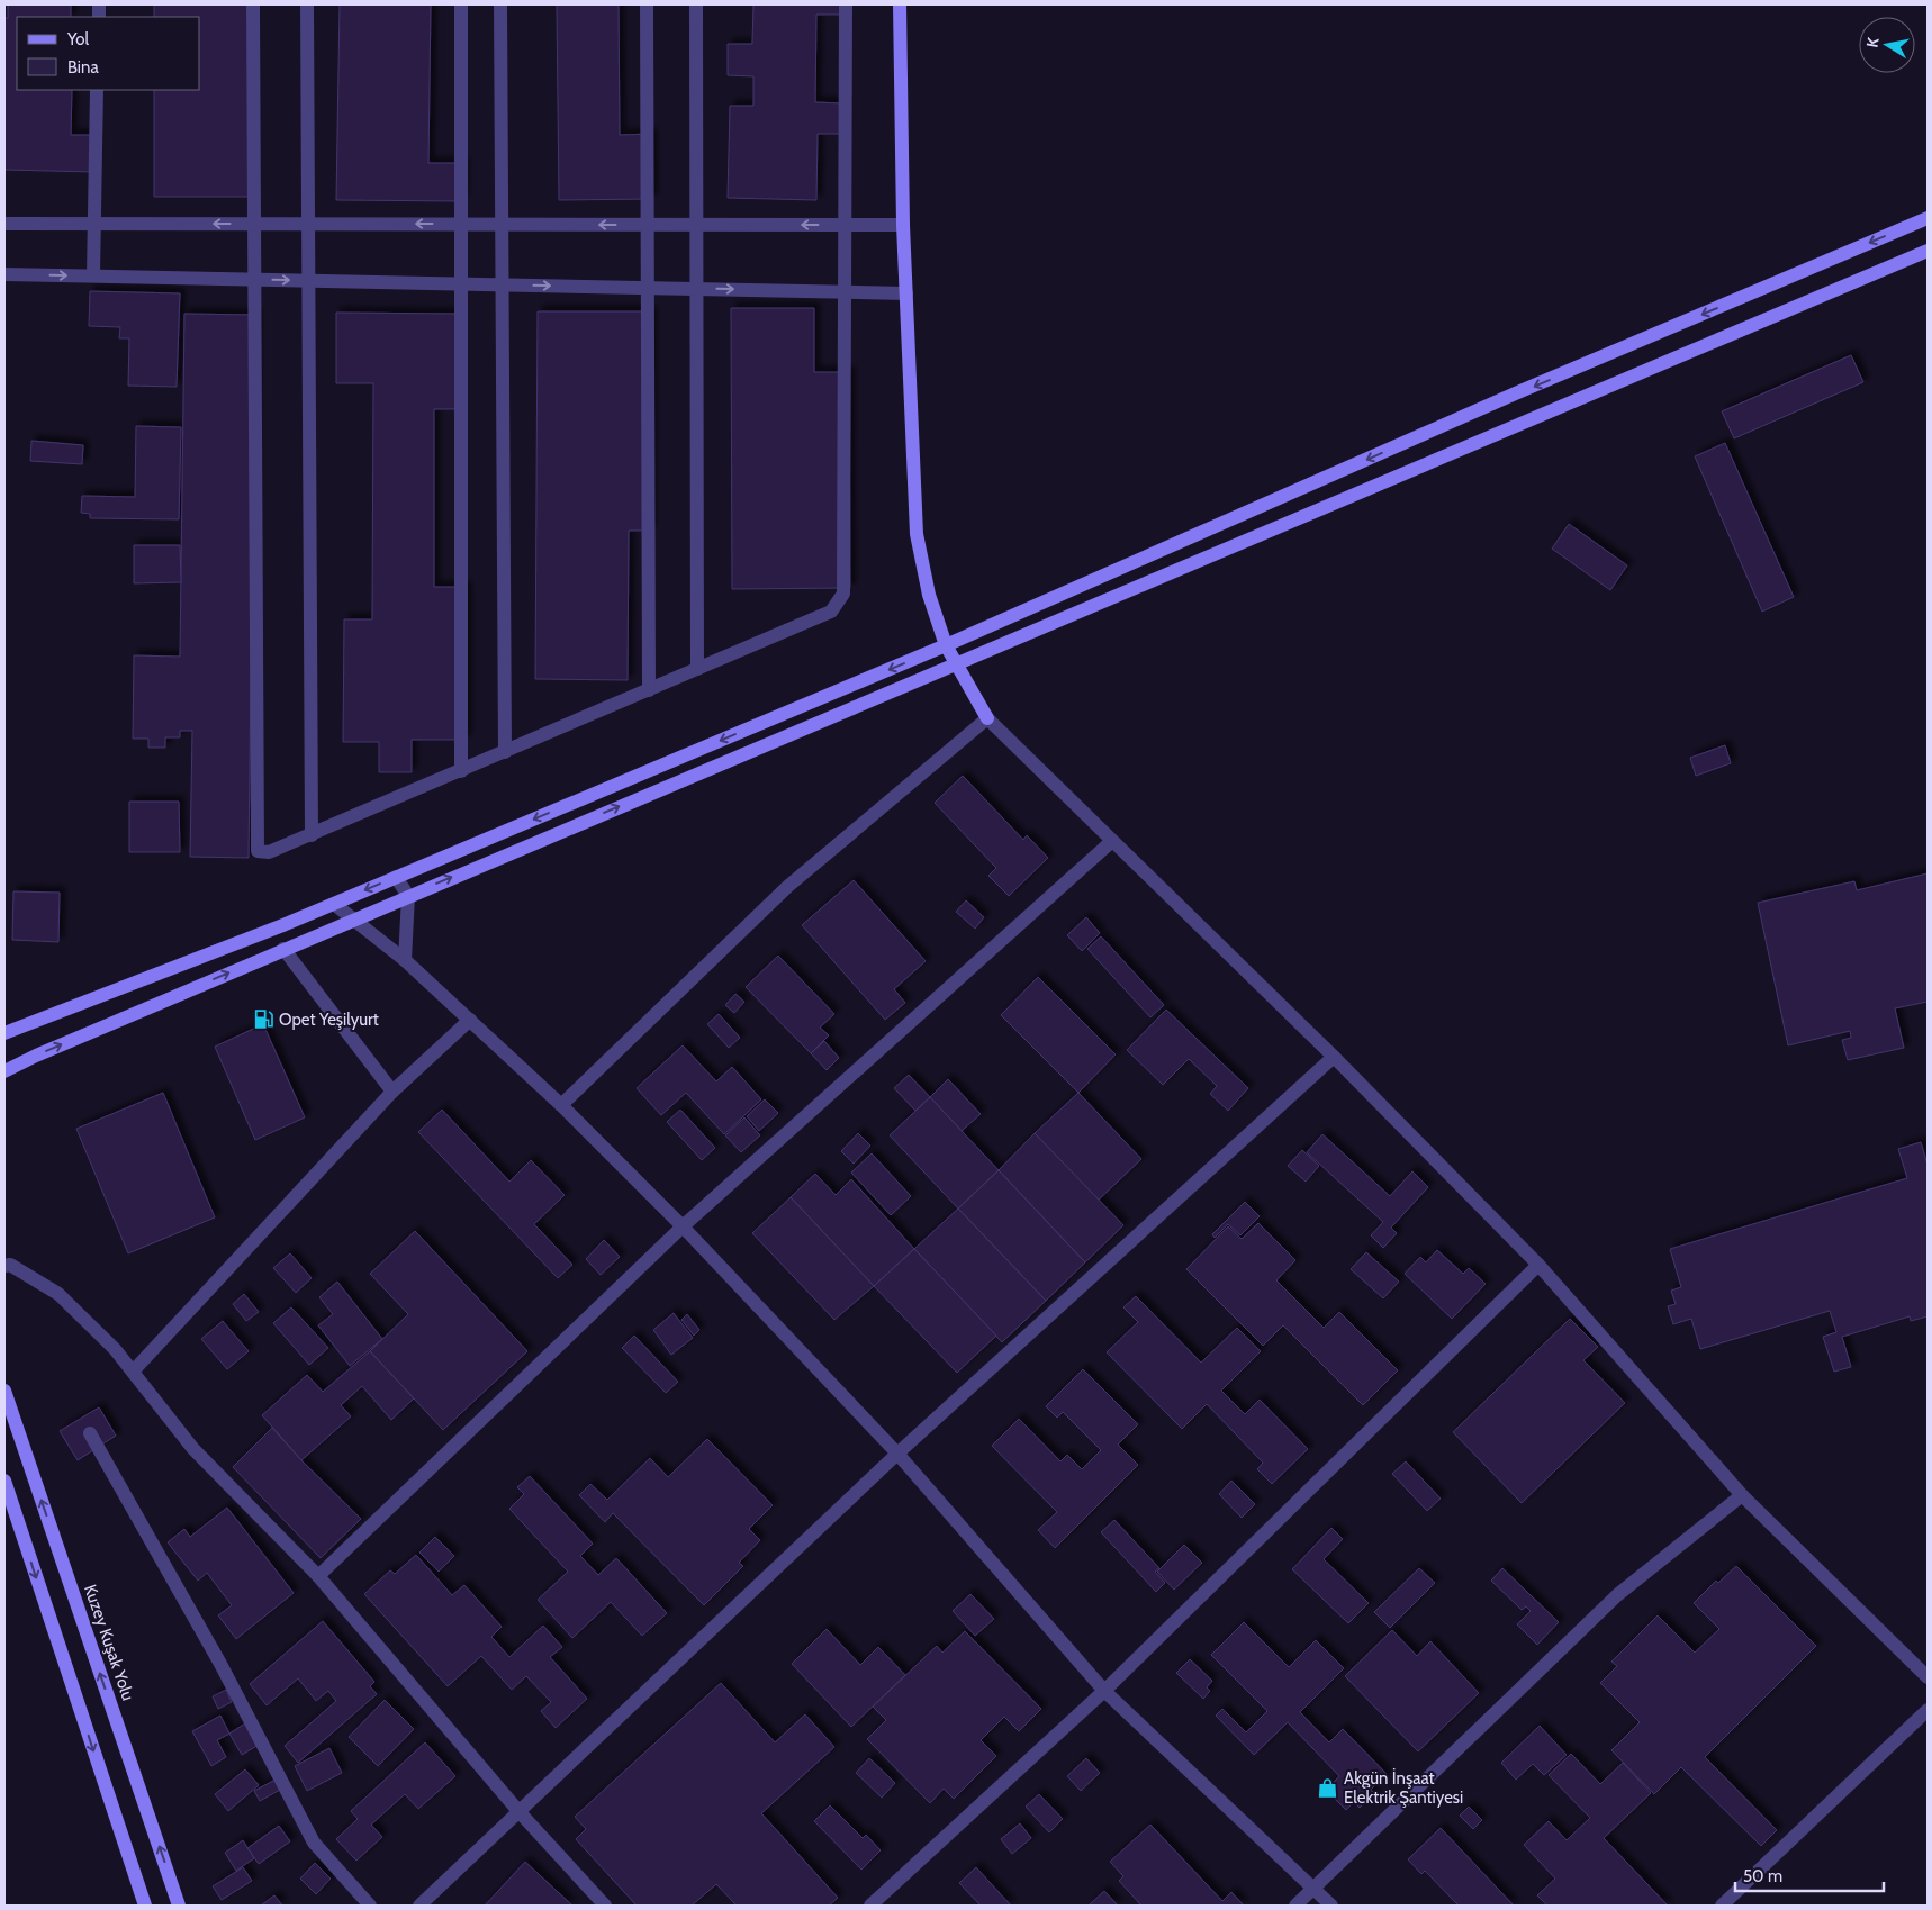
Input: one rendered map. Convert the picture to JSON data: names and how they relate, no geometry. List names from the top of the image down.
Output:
{
  "streets": {
    "street": ["Kuzey Kuşak Yolu"]
  },
  "places": {
    "fuel station": ["Opet Yeşilyurt"],
    "shop": ["Akgün İnşaat Elektrik Şantiyesi"]
  },
  "legend": ["Yol", "Bina"],
  "scale_bar": "50 m",
  "north": "left"
}
